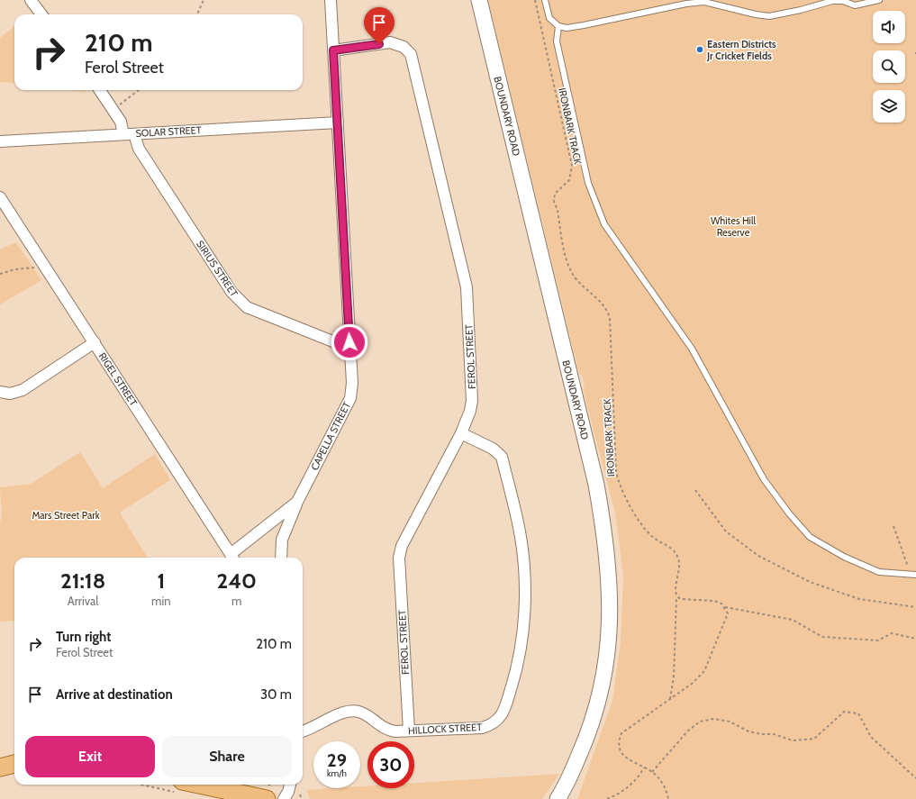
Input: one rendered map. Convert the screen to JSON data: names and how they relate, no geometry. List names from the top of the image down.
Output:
{
  "streets": {
    "main road": ["BOUNDARY ROAD"],
    "street": [
      "SOLAR STREET",
      "SIRIUS STREET",
      "FEROL STREET",
      "RIGEL STREET",
      "CAPELLA STREET",
      "HILLOCK STREET"
    ],
    "path": ["IRONBARK TRACK"]
  },
  "crossings": [
    ["SOLAR STREET", "SIRIUS STREET"],
    ["SOLAR STREET", "CAPELLA STREET"],
    ["SIRIUS STREET", "CAPELLA STREET"],
    ["FEROL STREET", "CAPELLA STREET"],
    ["FEROL STREET", "HILLOCK STREET"],
    ["RIGEL STREET", "CAPELLA STREET"]
  ],
  "parks": ["Whites Hill Reserve", "Mars Street Park"],
  "places": ["Eastern Districts Jr Cricket Fields"],
  "page": {
    "turn": ["210 m", "Ferol Street"],
    "eta": [
      "21:18",
      "Arrival",
      "1",
      "min",
      "240",
      "m"
    ],
    "list": [
      {
        "name": "Turn right",
        "note": "Ferol Street",
        "value": "210 m"
      },
      {
        "name": "Arrive at destination",
        "value": "30 m"
      }
    ],
    "buttons": ["Exit", "Share"],
    "speed": "29 km/h",
    "limit": "30"
  }
}
